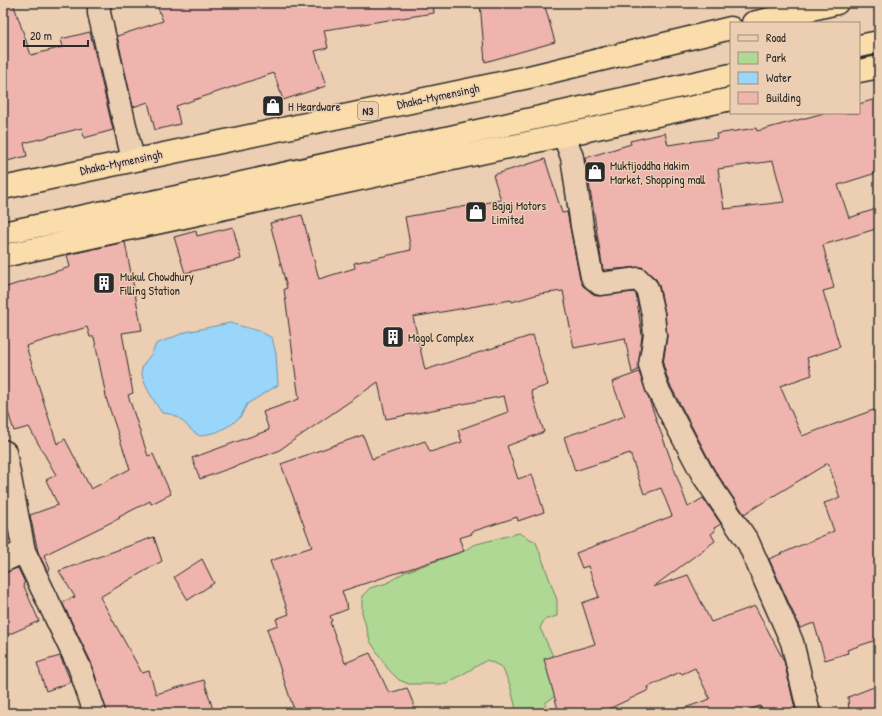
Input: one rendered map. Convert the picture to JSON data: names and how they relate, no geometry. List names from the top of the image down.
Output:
{
  "streets": {
    "highway": ["Dhaka-Mymensingh", "N3"]
  },
  "places": {
    "shop": ["H Heardware", "Muktijoddha Hakim Market, Shopping mall", "Bajaj Motors Limited"],
    "building": ["Mukul Chowdhury Filling Station", "Mogol Complex"]
  },
  "legend": [
    "Road",
    "Park",
    "Water",
    "Building"
  ],
  "scale_bar": "20 m"
}
